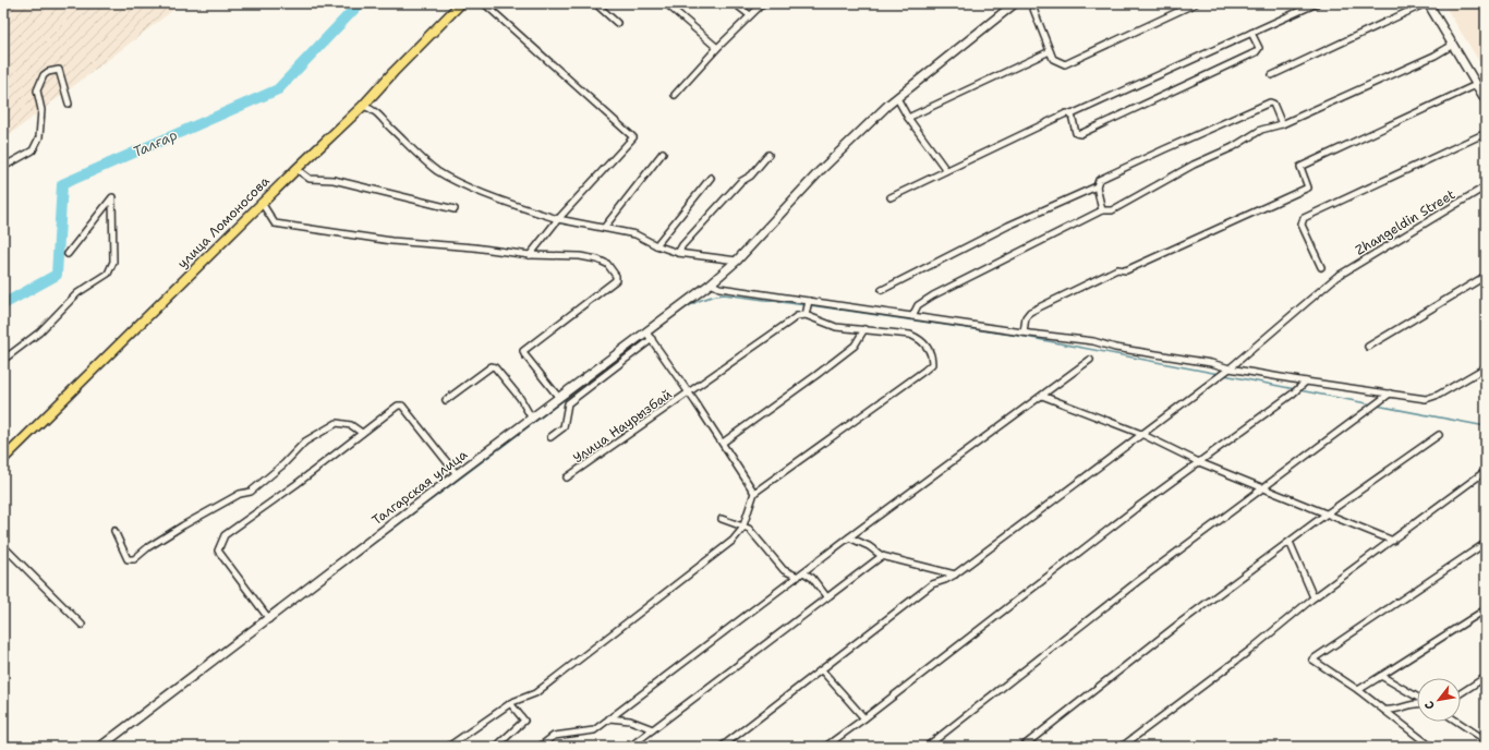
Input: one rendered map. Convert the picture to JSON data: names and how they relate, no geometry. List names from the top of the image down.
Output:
{
  "streets": {
    "main road": ["улица Ломоносова"],
    "street": ["Zhangeldin Street", "Улица Наурызбай", "Талгарская улица"]
  },
  "water": ["Талғар"],
  "north": "bottom left"
}
